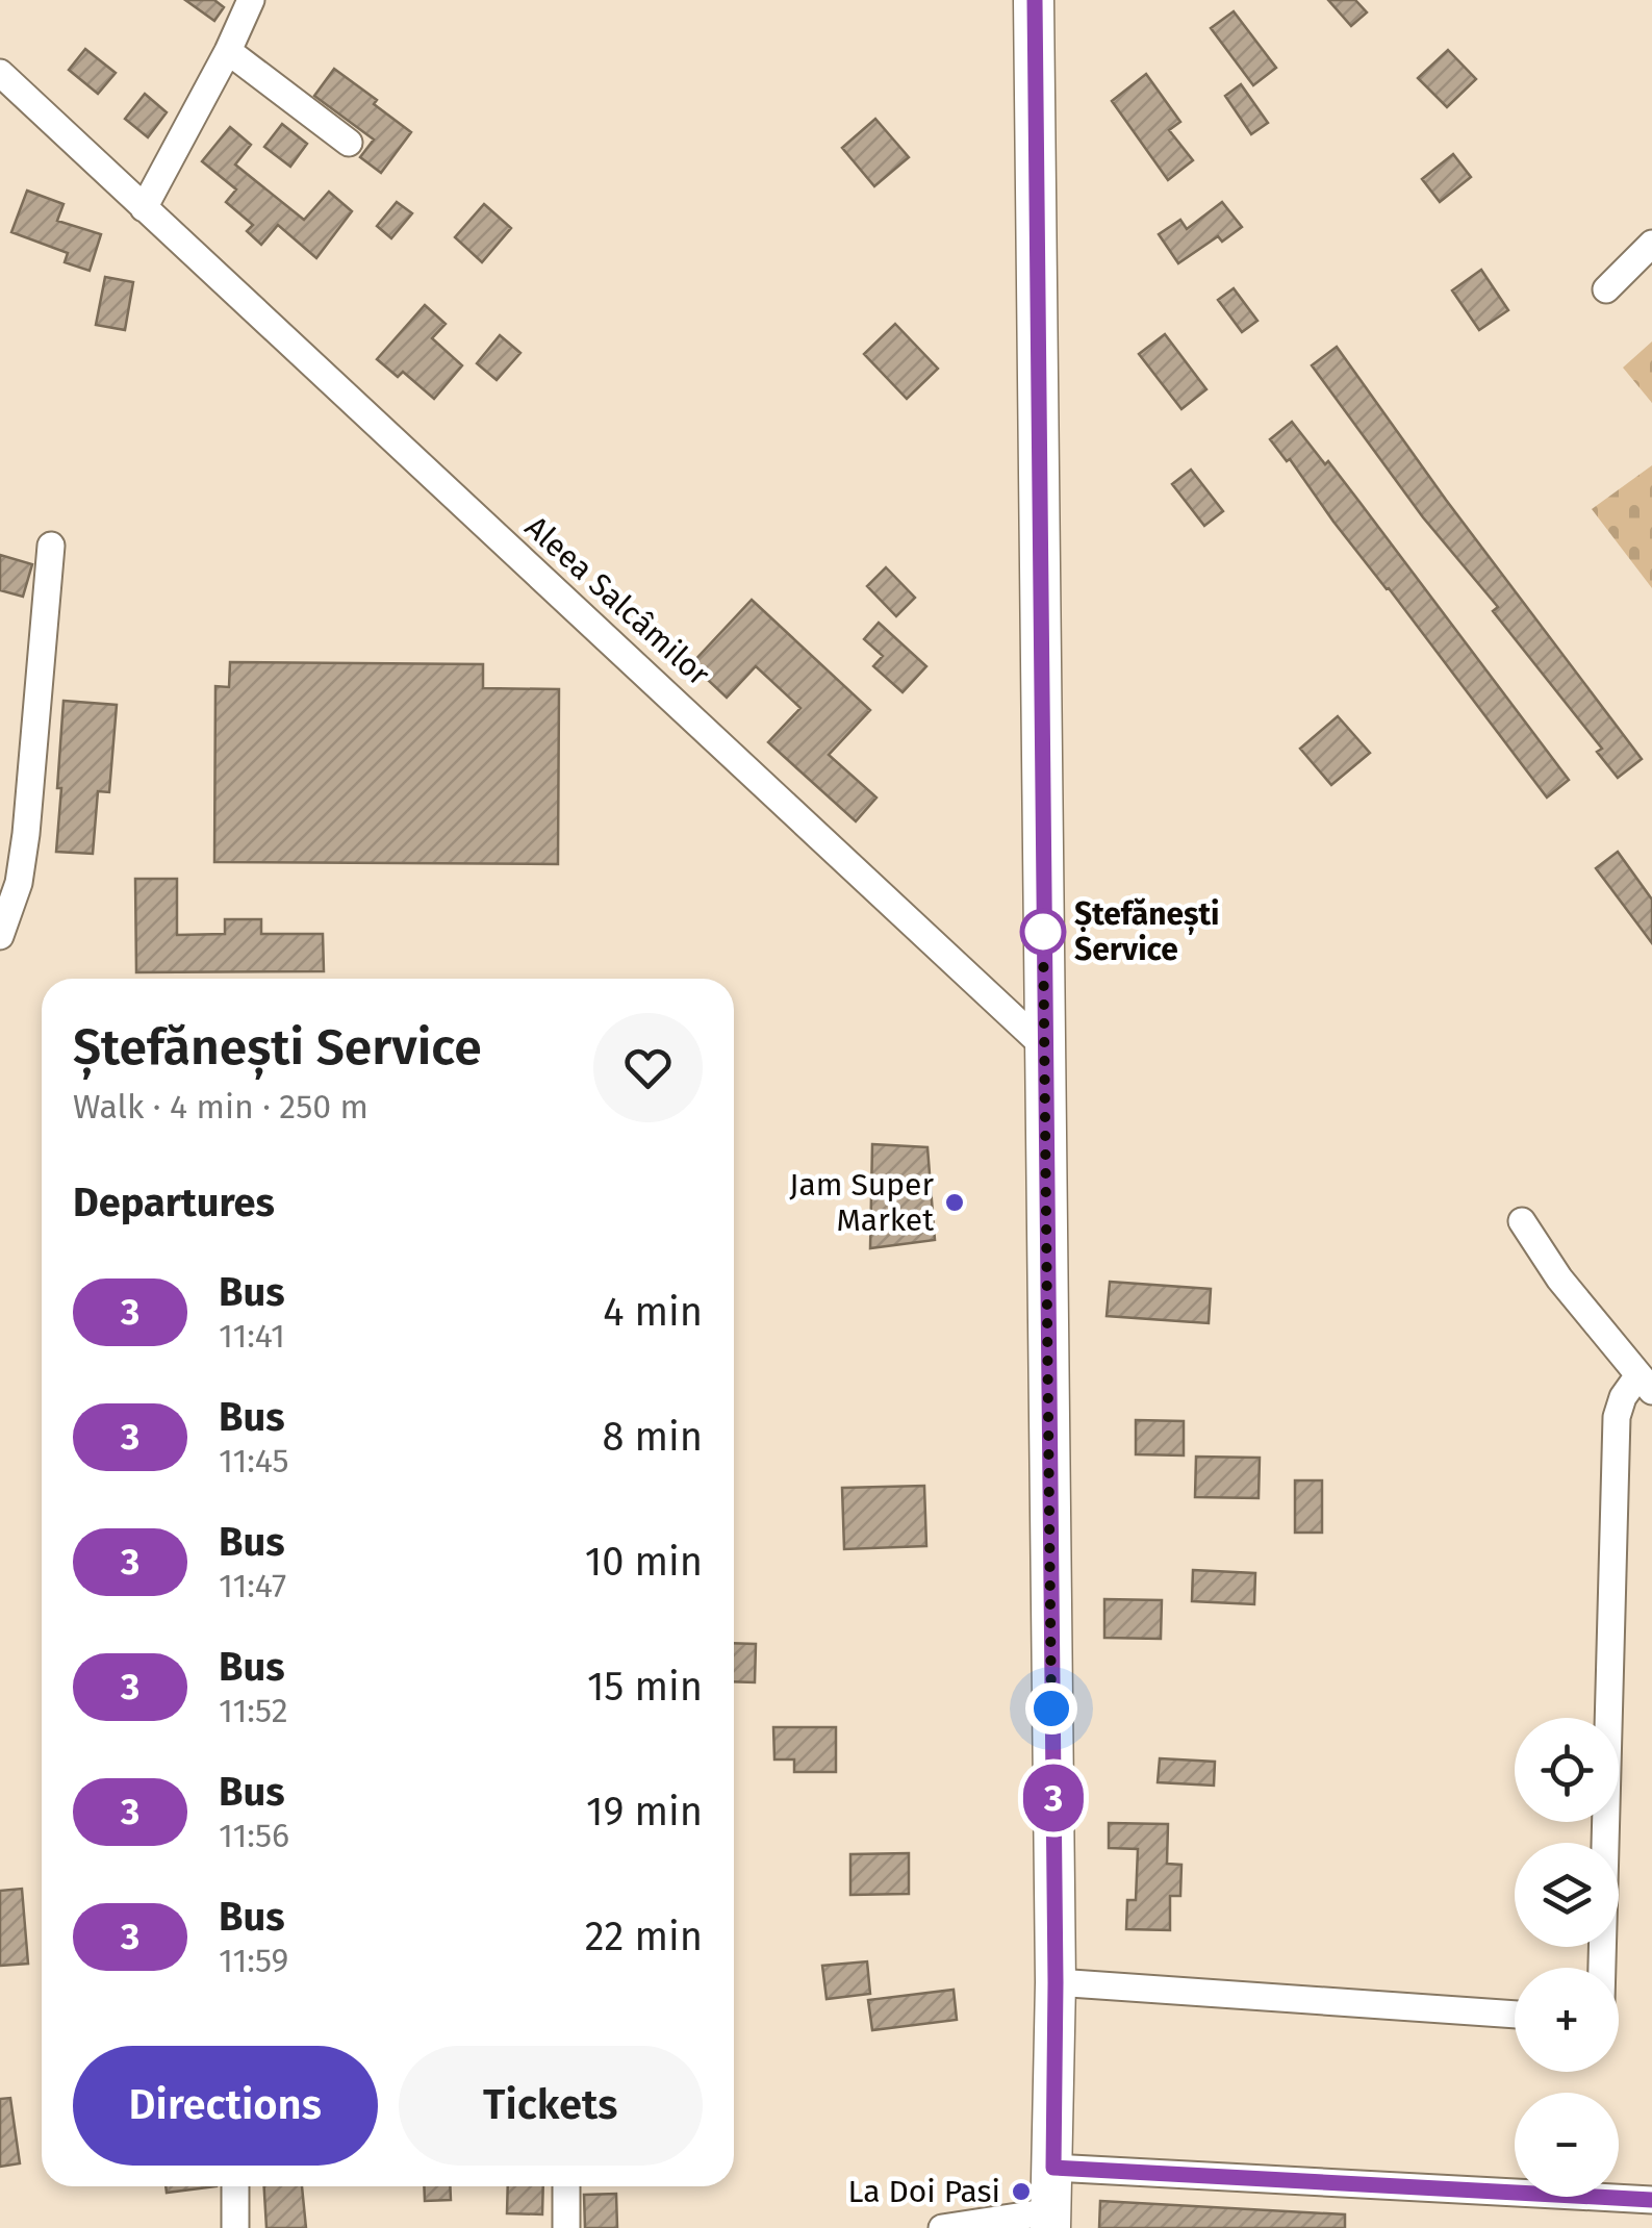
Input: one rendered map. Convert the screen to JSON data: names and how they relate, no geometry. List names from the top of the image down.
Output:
{
  "streets": {
    "street": ["Aleea Salcâmilor"]
  },
  "places": ["Ștefănești Service", "Jam Super Market", "La Doi Pasi"],
  "lines": ["bus line 3"],
  "page": {
    "on_map": "3",
    "heading": [
      ["Ștefănești Service", "Walk · 4 min · 250 m"],
      "Departures"
    ],
    "list": [
      {
        "mark": "3",
        "name": "Bus",
        "note": "11:41",
        "value": "4 min"
      },
      {
        "mark": "3",
        "name": "Bus",
        "note": "11:45",
        "value": "8 min"
      },
      {
        "mark": "3",
        "name": "Bus",
        "note": "11:47",
        "value": "10 min"
      },
      {
        "mark": "3",
        "name": "Bus",
        "note": "11:52",
        "value": "15 min"
      },
      {
        "mark": "3",
        "name": "Bus",
        "note": "11:56",
        "value": "19 min"
      },
      {
        "mark": "3",
        "name": "Bus",
        "note": "11:59",
        "value": "22 min"
      }
    ],
    "map_buttons": ["+", "−"],
    "buttons": ["Directions", "Tickets"]
  }
}
